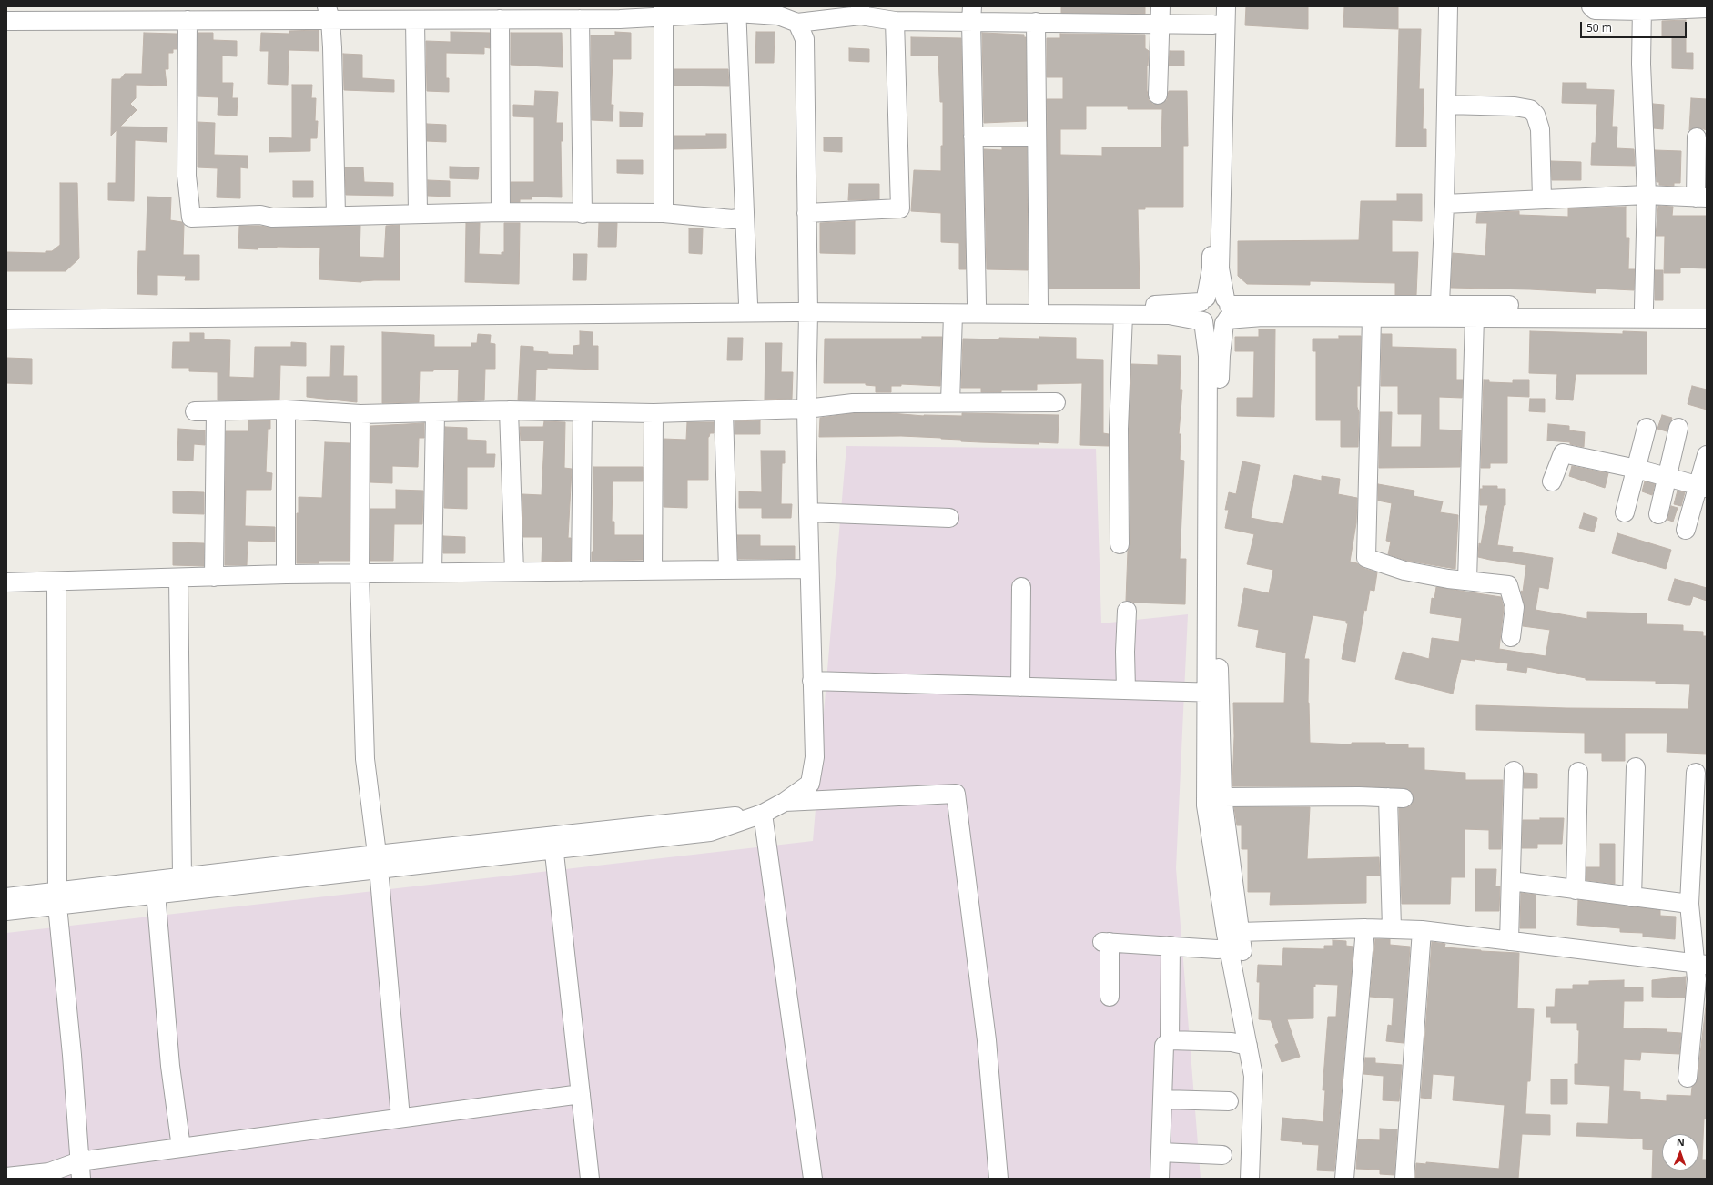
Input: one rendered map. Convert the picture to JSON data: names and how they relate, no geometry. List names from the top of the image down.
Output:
{
  "scale_bar": "50 m",
  "north": "top"
}
